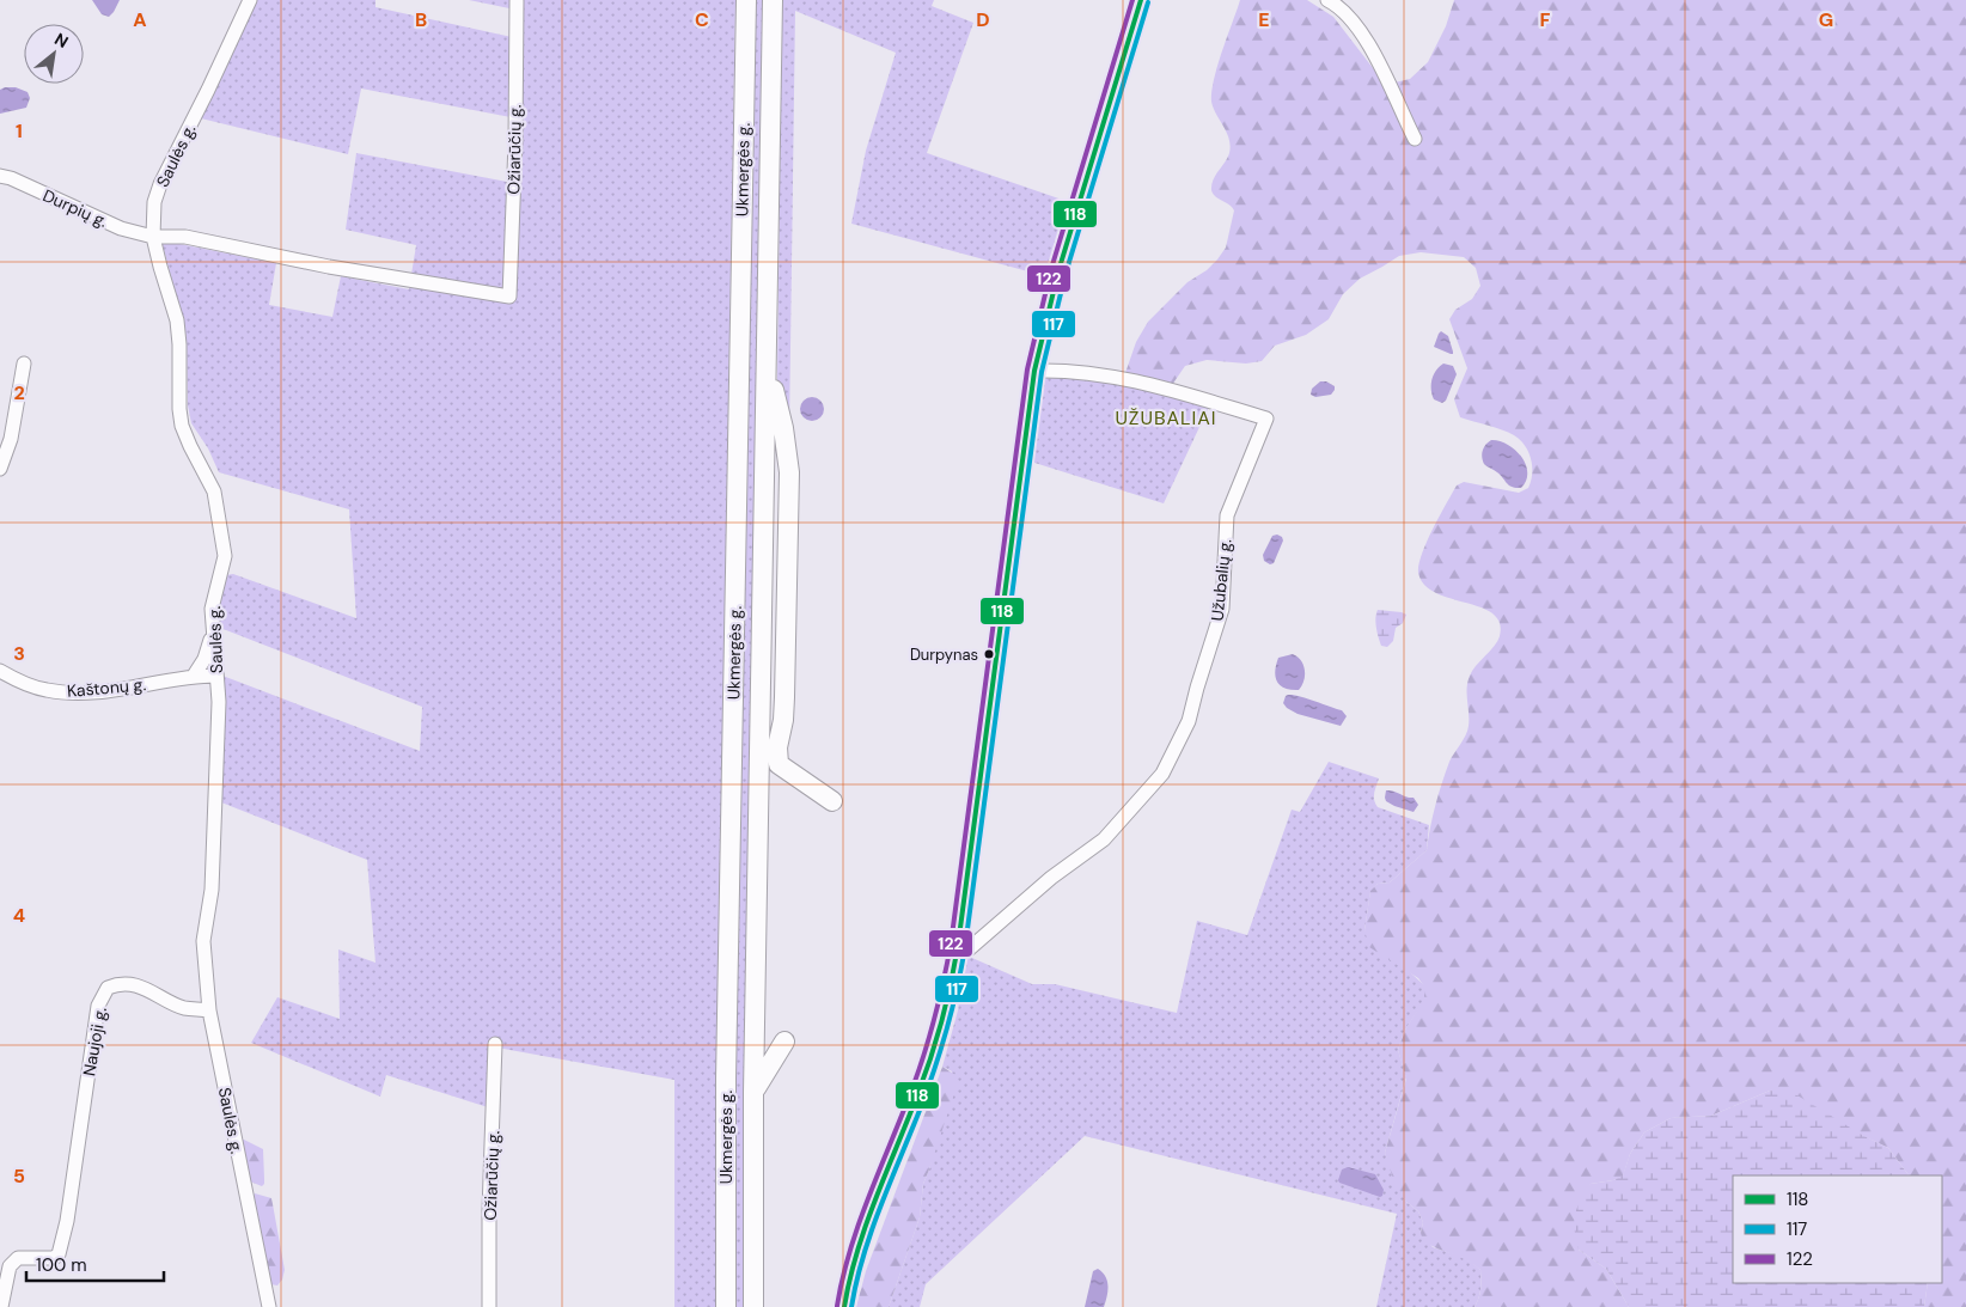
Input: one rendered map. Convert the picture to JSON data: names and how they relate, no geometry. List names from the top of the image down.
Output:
{
  "streets": {
    "highway": ["Ukmergės g."],
    "street": [
      "Ožiarūčių g.",
      "Saulės g.",
      "Durpių g.",
      "Užubalių g.",
      "Kaštonų g.",
      "Naujoji g."
    ]
  },
  "crossings": [
    ["Ožiarūčių g.", "Durpių g."],
    ["Saulės g.", "Durpių g."],
    ["Saulės g.", "Kaštonų g."],
    ["Saulės g.", "Naujoji g."]
  ],
  "districts": ["UŽUBALIAI"],
  "places": ["Durpynas"],
  "lines": ["transit line 118", "transit line 122", "transit line 117"],
  "legend": ["118", "117", "122"],
  "scale_bar": "100 m",
  "north": "top right",
  "grid": {
    "columns": [
      "A",
      "B",
      "C",
      "D",
      "E",
      "F",
      "G"
    ],
    "rows": [
      "1",
      "2",
      "3",
      "4",
      "5"
    ]
  }
}
